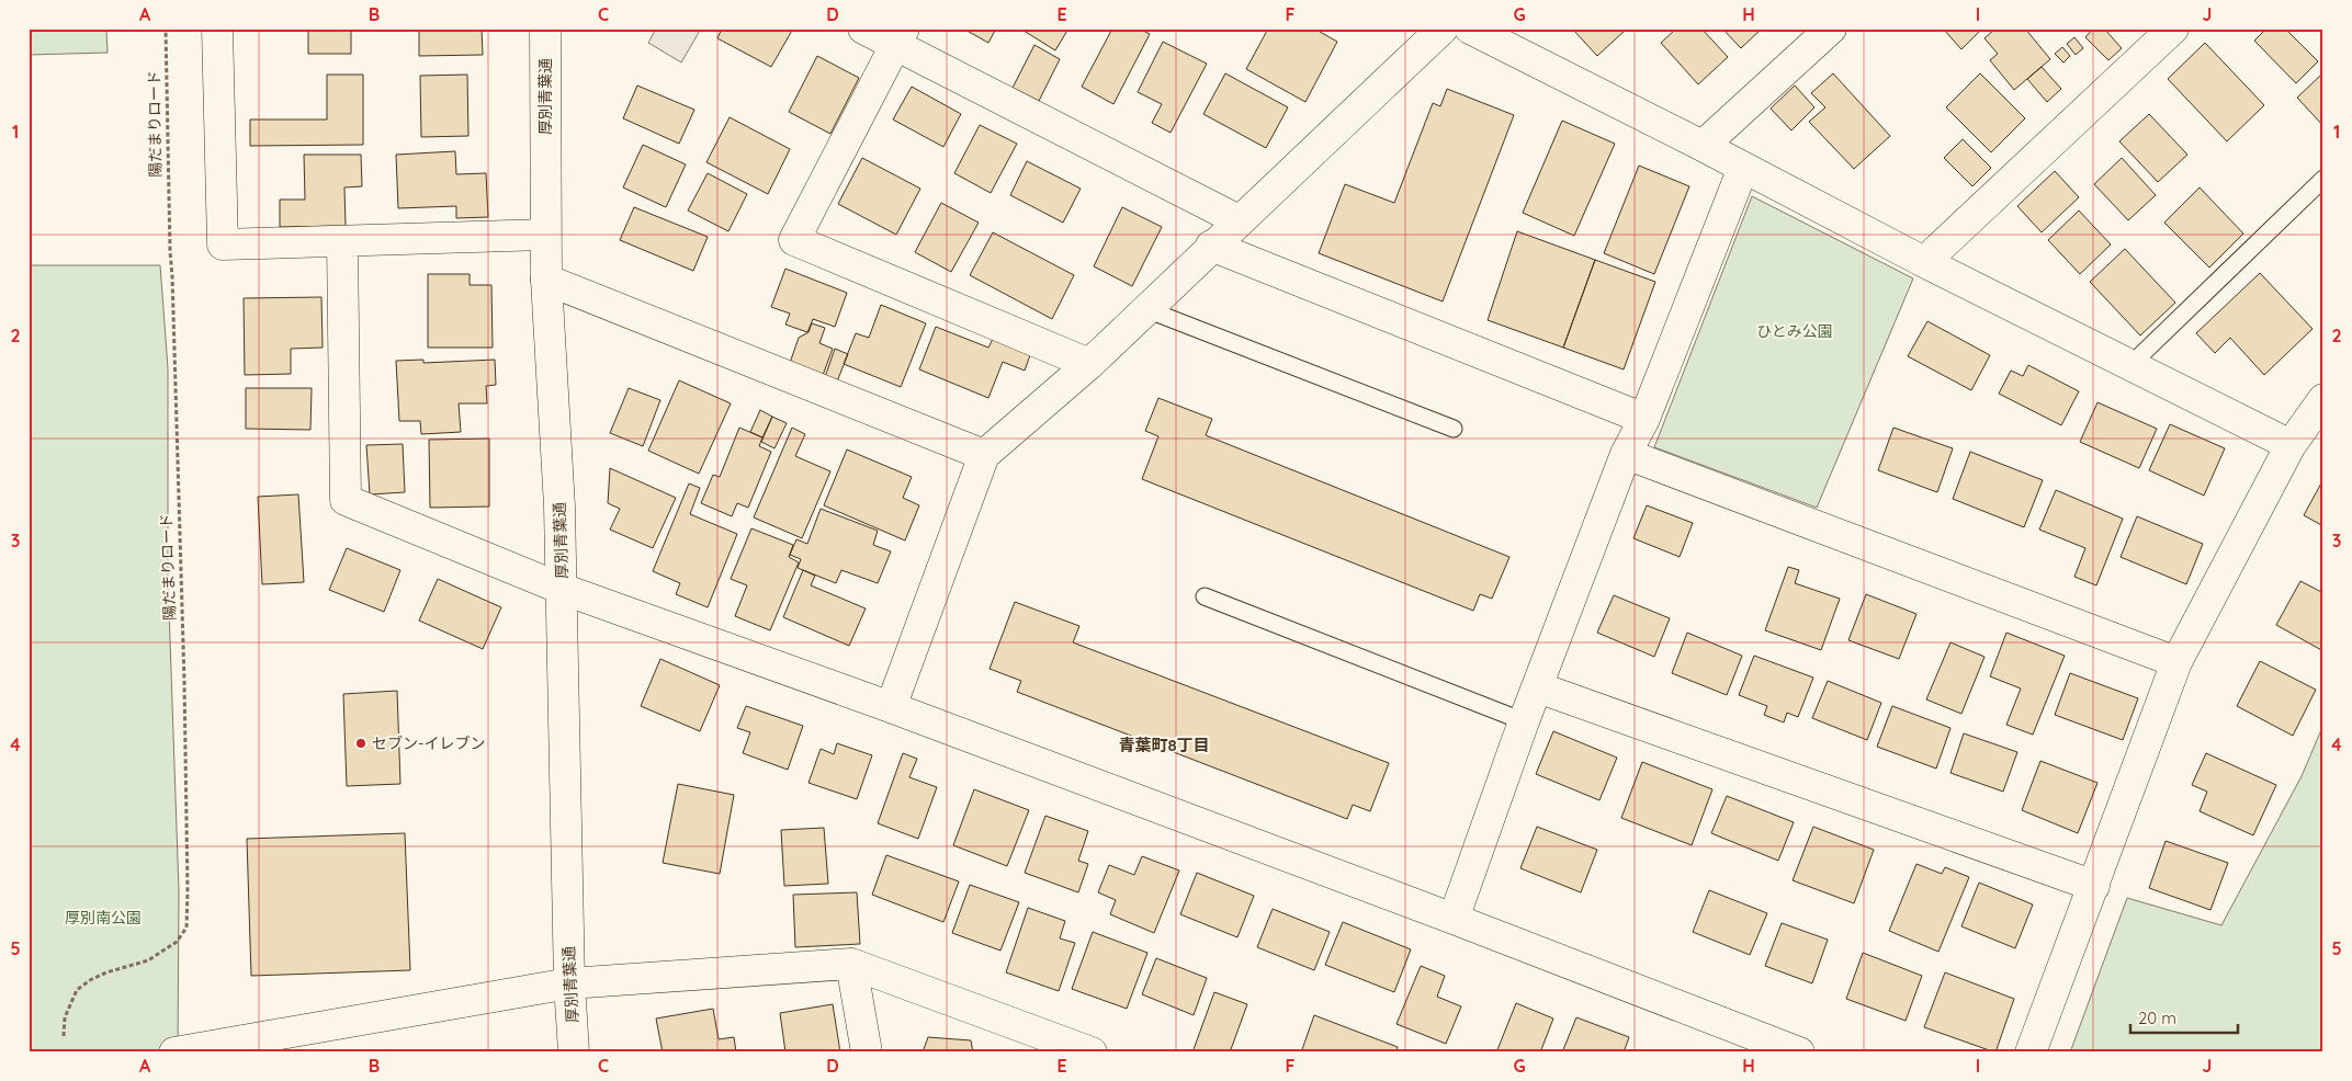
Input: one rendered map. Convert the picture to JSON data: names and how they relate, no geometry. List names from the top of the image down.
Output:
{
  "streets": {
    "street": ["厚別青葉通"],
    "path": ["陽だまりロード"]
  },
  "districts": ["青葉町8丁目"],
  "parks": ["ひとみ公園", "厚別南公園"],
  "places": ["セブン-イレブン"],
  "scale_bar": "20 m",
  "grid": {
    "columns": [
      "A",
      "B",
      "C",
      "D",
      "E",
      "F",
      "G",
      "H",
      "I",
      "J"
    ],
    "rows": [
      "1",
      "2",
      "3",
      "4",
      "5"
    ]
  }
}
